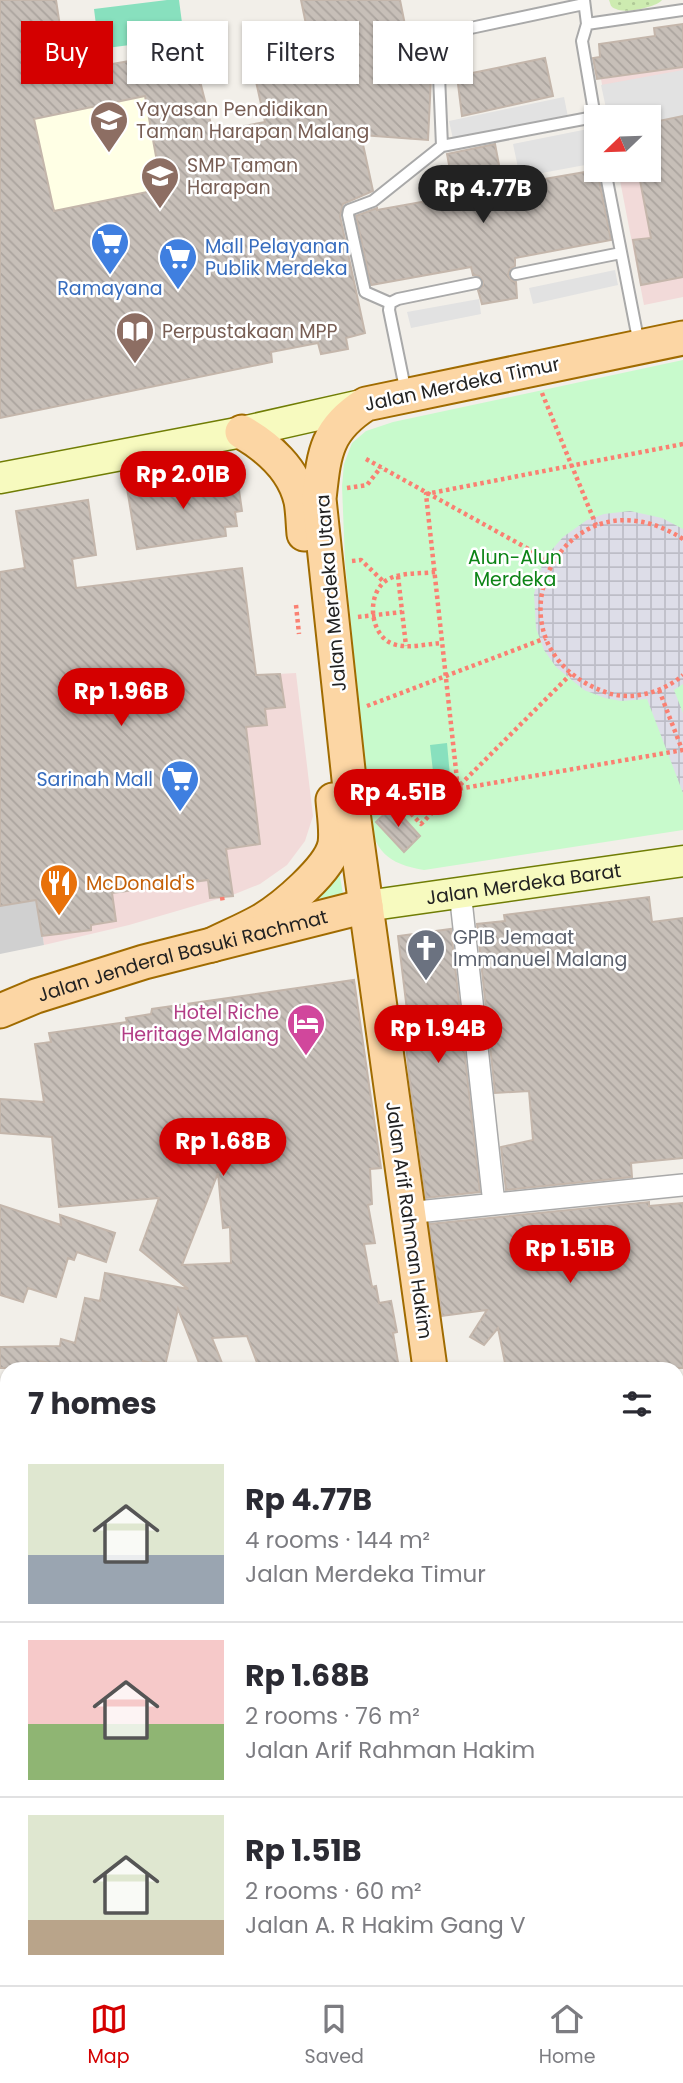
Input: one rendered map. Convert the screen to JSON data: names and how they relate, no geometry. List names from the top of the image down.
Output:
{
  "streets": {
    "main road": [
      "Jalan Merdeka Timur",
      "Jalan Merdeka Utara",
      "Jalan Merdeka Barat",
      "Jalan Jenderal Basuki Rachmat",
      "Jalan Arif Rahman Hakim"
    ]
  },
  "crossings": [
    ["Jalan Merdeka Timur", "Jalan Merdeka Utara"],
    ["Jalan Merdeka Utara", "Jalan Arif Rahman Hakim"],
    ["Jalan Merdeka Barat", "Jalan Jenderal Basuki Rachmat"],
    ["Jalan Merdeka Barat", "Jalan Arif Rahman Hakim"],
    ["Jalan Jenderal Basuki Rachmat", "Jalan Arif Rahman Hakim"]
  ],
  "parks": ["Alun-Alun Merdeka"],
  "places": {
    "school or university": ["Yayasan Pendidikan Taman Harapan Malang", "SMP Taman Harapan"],
    "supermarket": ["Ramayana", "Mall Pelayanan Publik Merdeka", "Sarinah Mall"],
    "library": ["Perpustakaan MPP"],
    "restaurant": ["McDonald's"],
    "church": ["GPIB Jemaat Immanuel Malang"],
    "hotel": ["Hotel Riche Heritage Malang"]
  },
  "north": "bottom left",
  "page": {
    "chip": [
      "Buy",
      "Rent",
      "Filters",
      "New"
    ],
    "price": [
      "Rp 4.77B",
      "Rp 2.01B",
      "Rp 1.96B",
      "Rp 4.51B",
      "Rp 1.94B",
      "Rp 1.68B",
      "Rp 1.51B"
    ],
    "heading": "7 homes",
    "list": [
      {
        "name": "Rp 4.77B",
        "note": "4 rooms · 144 m² · Jalan Merdeka Timur"
      },
      {
        "name": "Rp 1.68B",
        "note": "2 rooms · 76 m² · Jalan Arif Rahman Hakim"
      },
      {
        "name": "Rp 1.51B",
        "note": "2 rooms · 60 m² · Jalan A. R Hakim Gang V"
      }
    ],
    "tabs": ["Map", "Saved", "Home"]
  }
}
